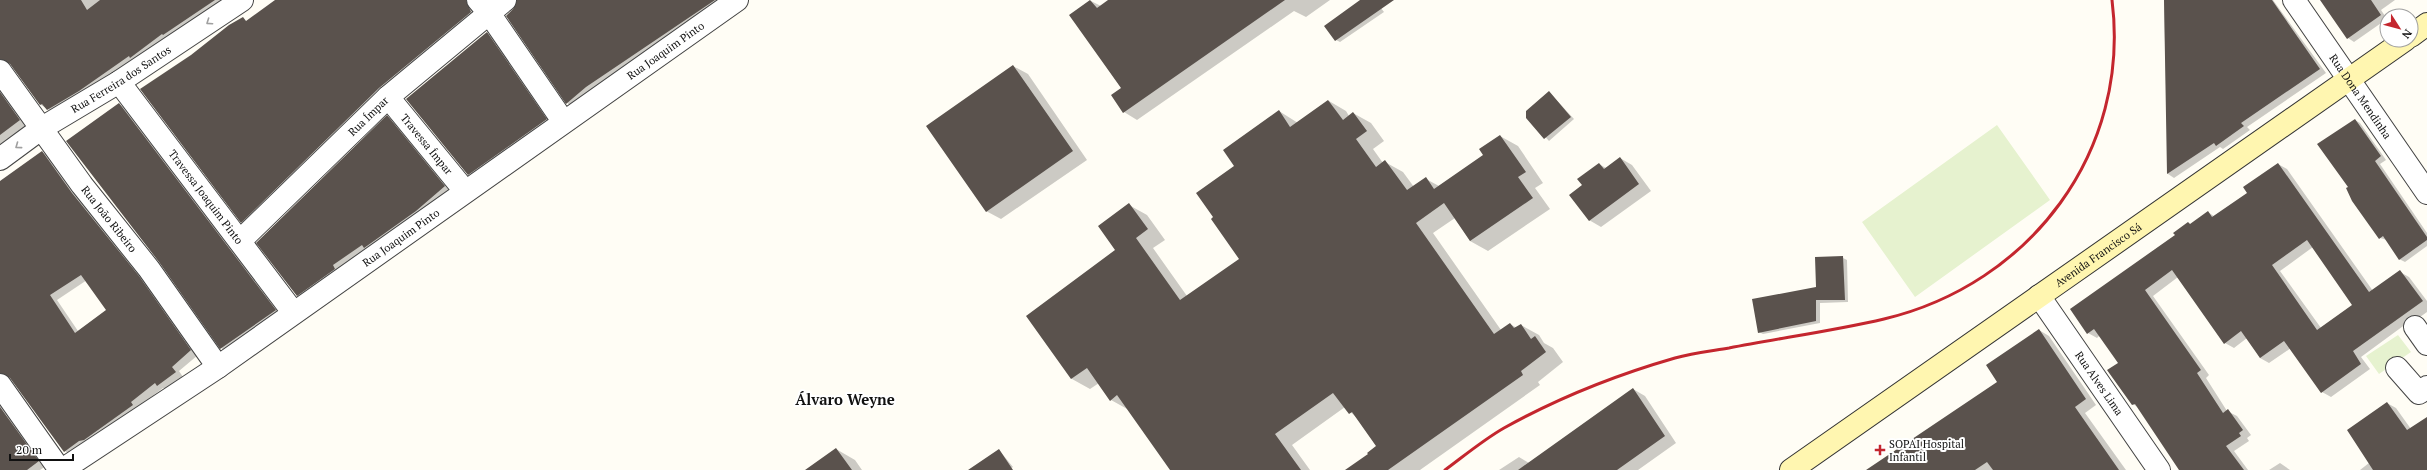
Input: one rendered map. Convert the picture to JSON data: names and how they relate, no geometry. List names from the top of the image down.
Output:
{
  "streets": {
    "main road": ["Avenida Francisco Sá"],
    "street": [
      "Rua Joaquim Pinto",
      "Rua Ferreira dos Santos",
      "Rua Dona Mendinha",
      "Rua Ímpar",
      "Travessa Ímpar",
      "Travessa Joaquim Pinto",
      "Rua João Ribeiro",
      "Rua Alves Lima"
    ]
  },
  "crossings": [
    ["Rua Joaquim Pinto", "Travessa Ímpar"],
    ["Rua Joaquim Pinto", "Travessa Joaquim Pinto"],
    ["Rua Joaquim Pinto", "Rua João Ribeiro"],
    ["Rua Ferreira dos Santos", "Travessa Joaquim Pinto"],
    ["Rua Ferreira dos Santos", "Rua João Ribeiro"],
    ["Rua Dona Mendinha", "Avenida Francisco Sá"],
    ["Rua Ímpar", "Travessa Ímpar"],
    ["Rua Ímpar", "Travessa Joaquim Pinto"],
    ["Avenida Francisco Sá", "Rua Alves Lima"]
  ],
  "one_way": ["Rua Ferreira dos Santos"],
  "districts": ["Álvaro Weyne"],
  "places": {
    "health": ["SOPAI Hospital Infantil"]
  },
  "scale_bar": "20 m",
  "north": "bottom right"
}
